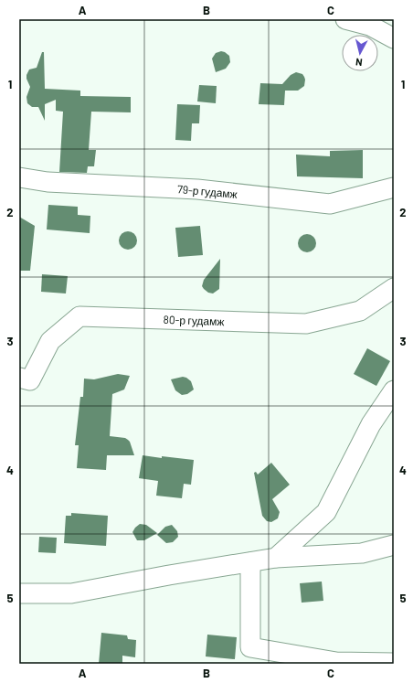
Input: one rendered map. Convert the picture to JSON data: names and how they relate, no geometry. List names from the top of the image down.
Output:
{
  "streets": {
    "street": ["79-р гудамж", "80-р гудамж"]
  },
  "north": "bottom",
  "grid": {
    "columns": ["A", "B", "C"],
    "rows": [
      "1",
      "2",
      "3",
      "4",
      "5"
    ]
  }
}
